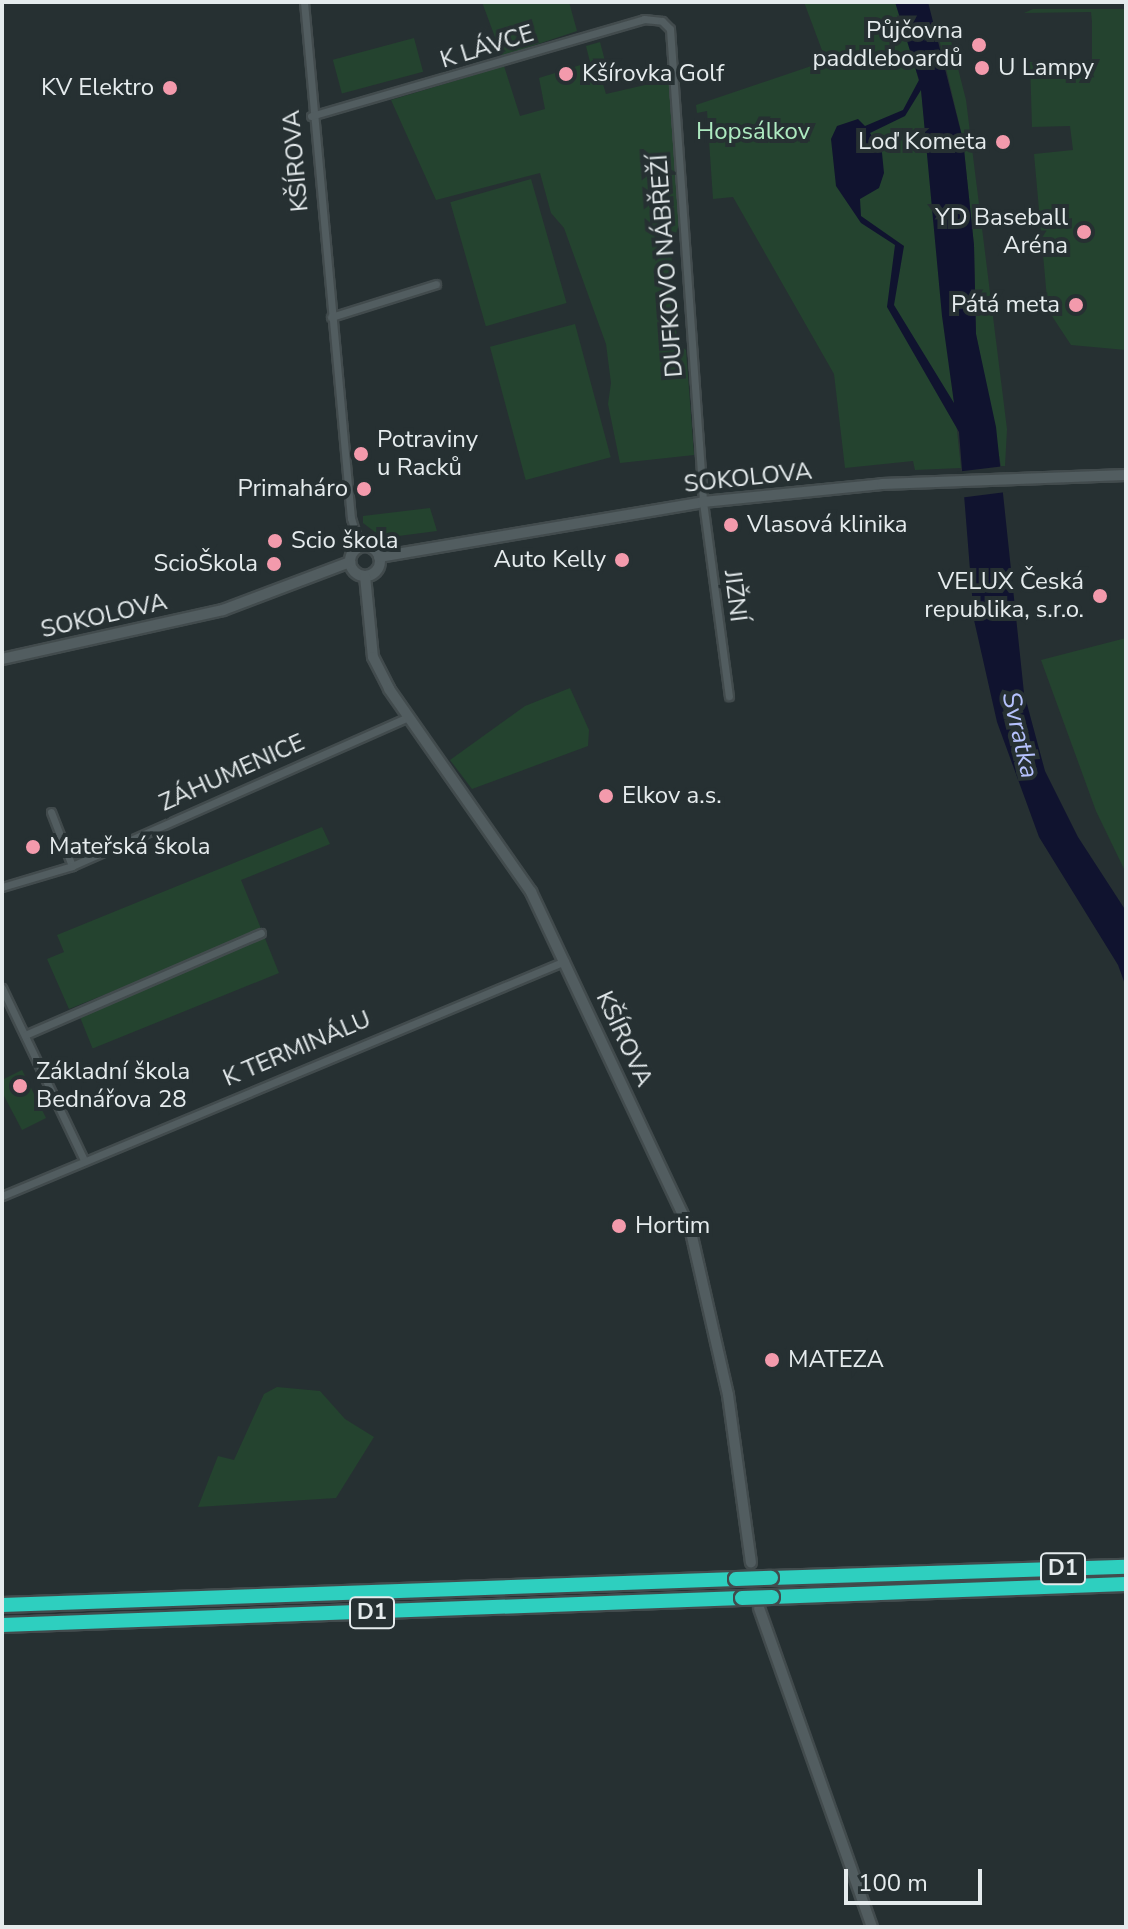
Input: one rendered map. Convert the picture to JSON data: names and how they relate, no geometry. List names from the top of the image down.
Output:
{
  "streets": {
    "highway": ["D1"],
    "street": [
      "K LÁVCE",
      "KŠÍROVA",
      "DUFKOVO NÁBŘEŽÍ",
      "SOKOLOVA",
      "JIŽNÍ",
      "ZÁHUMENICE",
      "K TERMINÁLU"
    ]
  },
  "crossings": [
    ["K LÁVCE", "KŠÍROVA"],
    ["K LÁVCE", "DUFKOVO NÁBŘEŽÍ"],
    ["KŠÍROVA", "SOKOLOVA"],
    ["KŠÍROVA", "ZÁHUMENICE"],
    ["KŠÍROVA", "K TERMINÁLU"],
    ["DUFKOVO NÁBŘEŽÍ", "SOKOLOVA"],
    ["DUFKOVO NÁBŘEŽÍ", "JIŽNÍ"],
    ["SOKOLOVA", "JIŽNÍ"]
  ],
  "water": ["Svratka"],
  "parks": ["Hopsálkov"],
  "places": [
    "Půjčovna paddleboardů",
    "U Lampy",
    "Kšírovka Golf",
    "KV Elektro",
    "Loď Kometa",
    "YD Baseball Aréna",
    "Pátá meta",
    "Potraviny u Racků",
    "Primaháro",
    "Vlasová klinika",
    "Scio škola",
    "Auto Kelly",
    "ScioŠkola",
    "VELUX Česká republika, s.r.o.",
    "Elkov a.s.",
    "Mateřská škola",
    "Základní škola Bednářova 28",
    "Hortim",
    "MATEZA"
  ],
  "scale_bar": "100 m"
}
